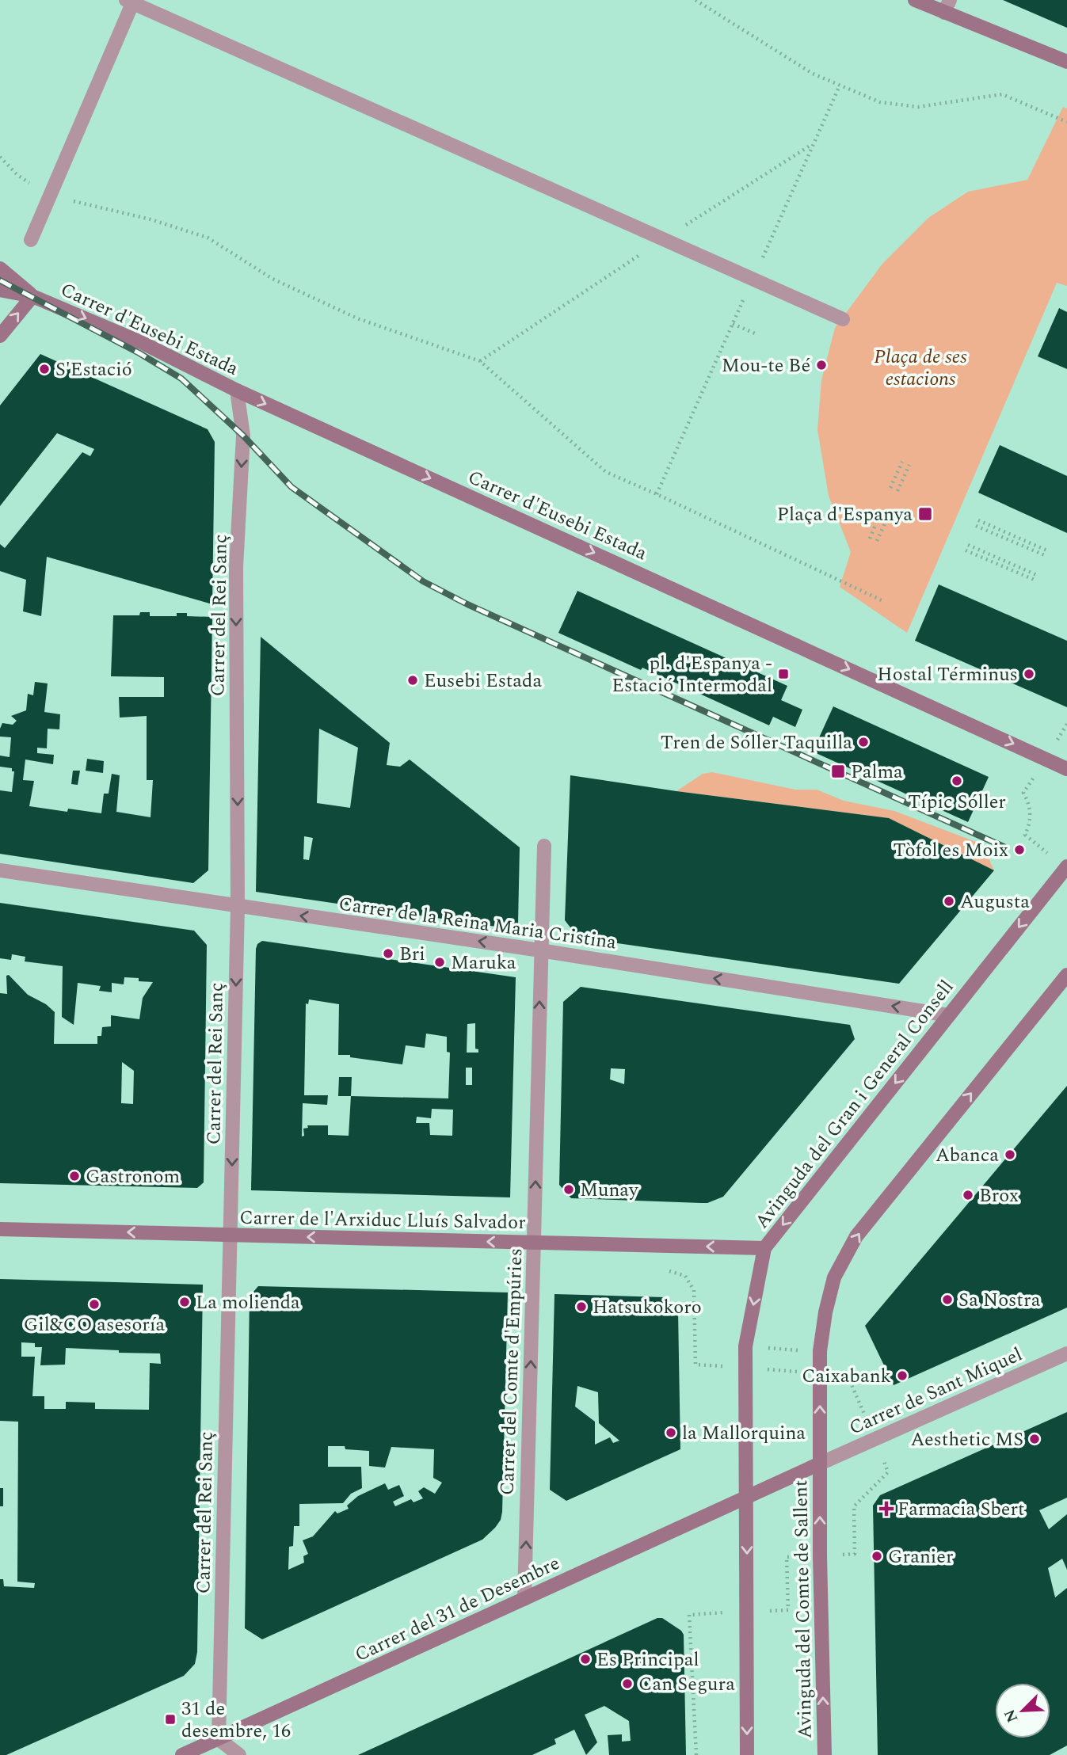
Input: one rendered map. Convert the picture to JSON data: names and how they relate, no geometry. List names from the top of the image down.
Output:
{
  "streets": {
    "main road": [
      "Carrer d'Eusebi Estada",
      "Avinguda del Gran i General Consell",
      "Carrer de l'Arxiduc Lluís Salvador",
      "Carrer del 31 de Desembre",
      "Avinguda del Comte de Sallent"
    ],
    "street": [
      "Carrer del Rei Sanç",
      "Carrer de la Reina Maria Cristina",
      "Carrer del Comte d'Empúries",
      "Carrer de Sant Miquel"
    ]
  },
  "crossings": [
    ["Carrer d'Eusebi Estada", "Carrer del Rei Sanç"],
    ["Carrer del Rei Sanç", "Carrer de la Reina Maria Cristina"],
    ["Carrer del Rei Sanç", "Carrer de l'Arxiduc Lluís Salvador"],
    ["Carrer del Rei Sanç", "Carrer del 31 de Desembre"],
    ["Carrer de la Reina Maria Cristina", "Avinguda del Gran i General Consell"],
    ["Carrer de la Reina Maria Cristina", "Carrer del Comte d'Empúries"],
    ["Avinguda del Gran i General Consell", "Carrer de l'Arxiduc Lluís Salvador"],
    ["Avinguda del Gran i General Consell", "Carrer del 31 de Desembre"],
    ["Carrer de l'Arxiduc Lluís Salvador", "Carrer del Comte d'Empúries"],
    ["Carrer del Comte d'Empúries", "Carrer del 31 de Desembre"],
    ["Carrer de Sant Miquel", "Carrer del 31 de Desembre"],
    ["Carrer de Sant Miquel", "Avinguda del Comte de Sallent"],
    ["Carrer del 31 de Desembre", "Avinguda del Comte de Sallent"]
  ],
  "one_way": [
    "Carrer d'Eusebi Estada",
    "Carrer del Rei Sanç",
    "Carrer de la Reina Maria Cristina",
    "Carrer de l'Arxiduc Lluís Salvador",
    "Carrer del Comte d'Empúries"
  ],
  "parks": ["Plaça de ses estacions"],
  "places": {
    "other": [
      "Mou-te Bé",
      "S'Estació",
      "Hostal Términus",
      "Eusebi Estada",
      "Tren de Sóller Taquilla",
      "Típic Sóller",
      "Tòfol es Moix",
      "Augusta",
      "Bri",
      "Maruka",
      "Abanca",
      "Gastronom",
      "Munay",
      "Brox",
      "Sa Nostra",
      "La molienda",
      "Gil&CO asesoría",
      "Hatsukokoro",
      "Caixabank",
      "la Mallorquina",
      "Aesthetic MS",
      "Granier",
      "Es Principal",
      "Can Segura"
    ],
    "transit": [
      "Plaça d'Espanya",
      "pl. d'Espanya - Estació Intermodal",
      "Palma",
      "31 de desembre, 16"
    ],
    "health": ["Farmacia Sbert"]
  },
  "north": "bottom left"
}
